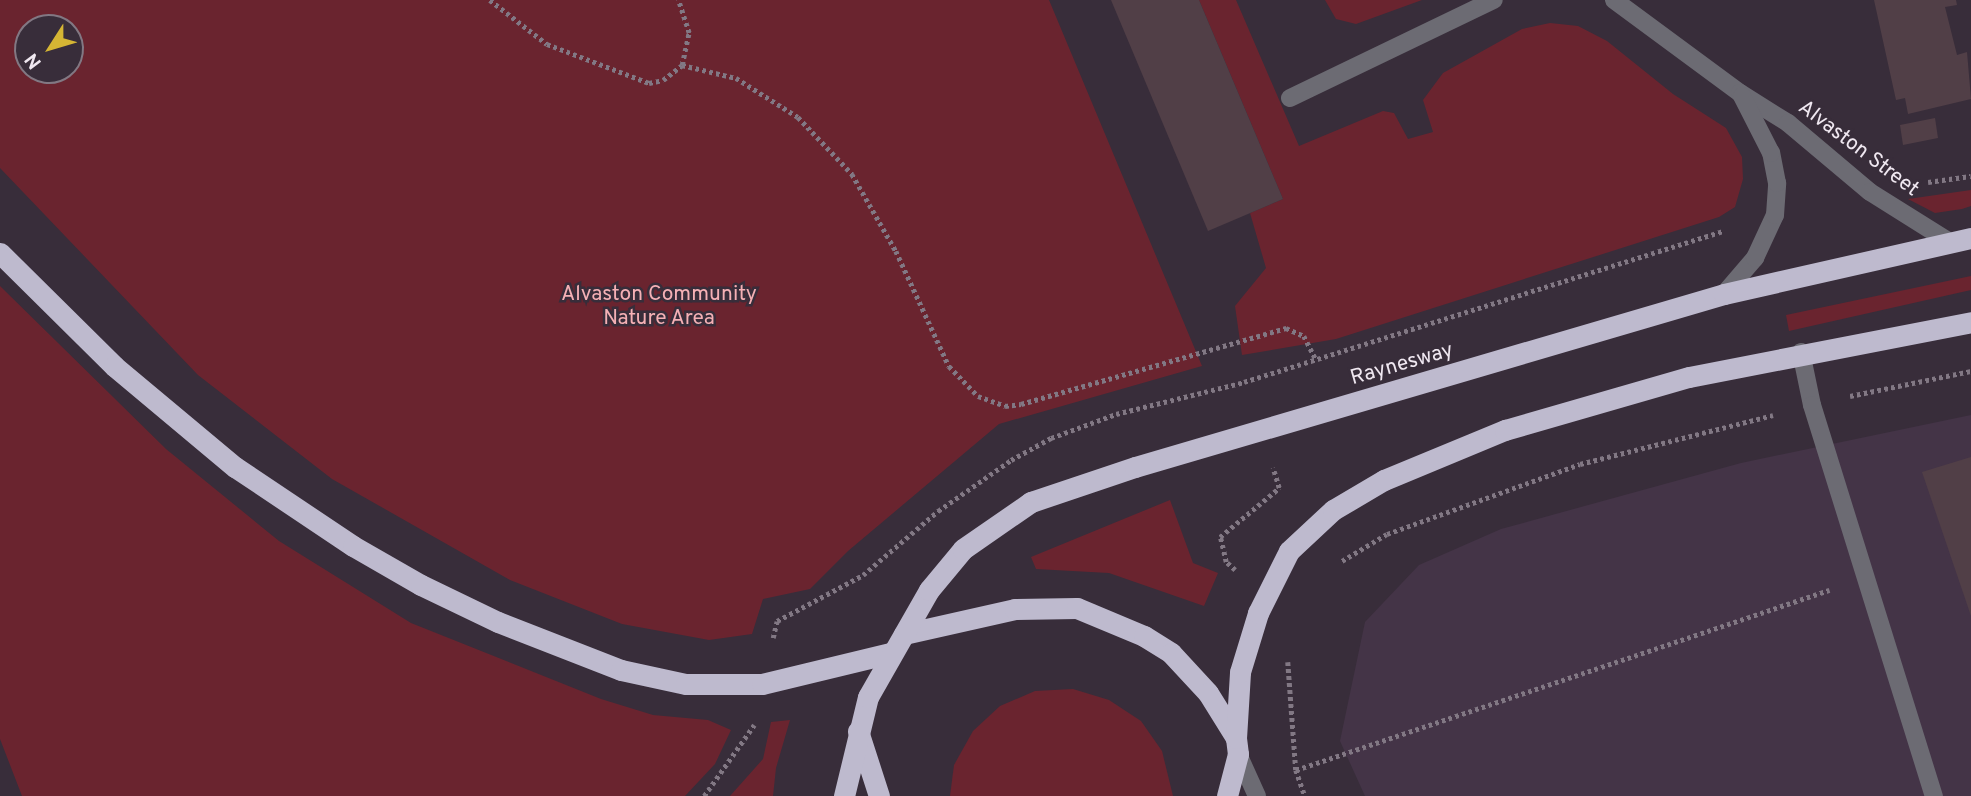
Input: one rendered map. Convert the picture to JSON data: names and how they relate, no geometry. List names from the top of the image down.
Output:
{
  "streets": {
    "highway": ["Raynesway"],
    "street": ["Alvaston Street"]
  },
  "crossings": [
    ["Alvaston Street", "Raynesway"]
  ],
  "parks": ["Alvaston Community Nature Area"],
  "north": "bottom left"
}
